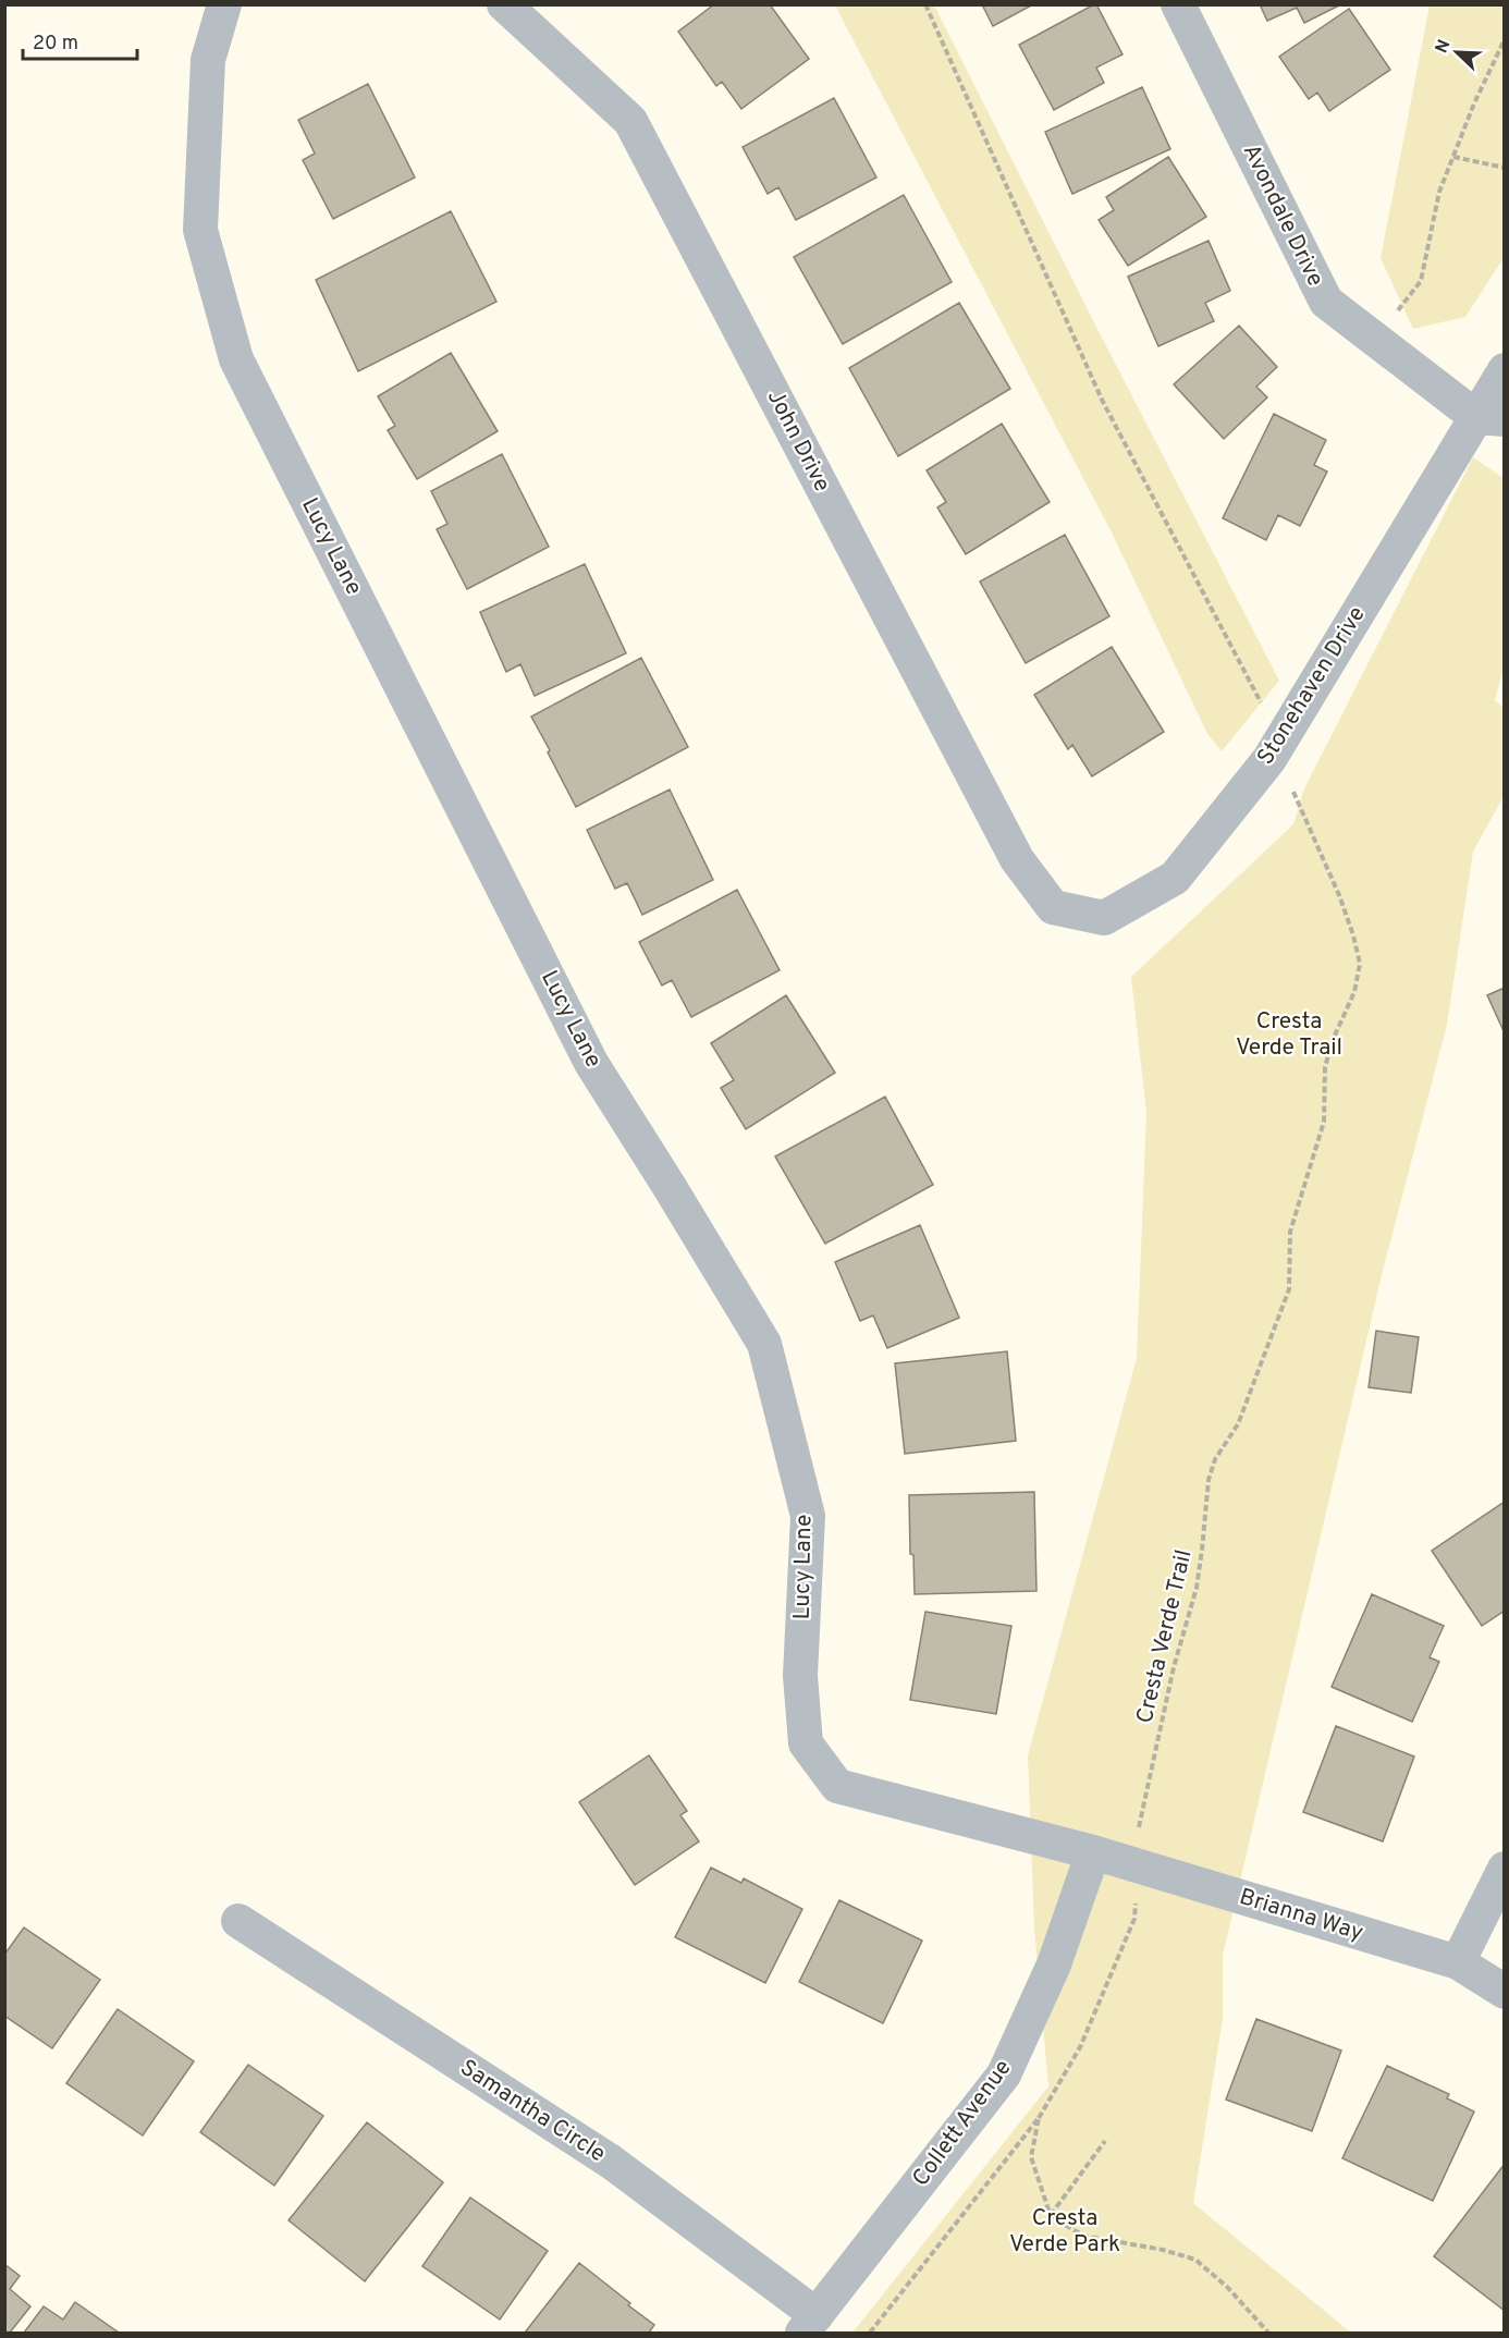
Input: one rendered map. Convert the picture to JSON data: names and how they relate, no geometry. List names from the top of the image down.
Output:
{
  "streets": {
    "street": [
      "Avondale Drive",
      "John Drive",
      "Lucy Lane",
      "Stonehaven Drive",
      "Brianna Way",
      "Samantha Circle",
      "Collett Avenue"
    ],
    "path": ["Cresta Verde Trail"]
  },
  "crossings": [
    ["Avondale Drive", "Stonehaven Drive"],
    ["John Drive", "Stonehaven Drive"],
    ["Lucy Lane", "Brianna Way"],
    ["Lucy Lane", "Collett Avenue"],
    ["Brianna Way", "Collett Avenue"],
    ["Samantha Circle", "Collett Avenue"]
  ],
  "parks": ["Cresta Verde Trail", "Cresta Verde Park"],
  "scale_bar": "20 m",
  "north": "top left"
}
